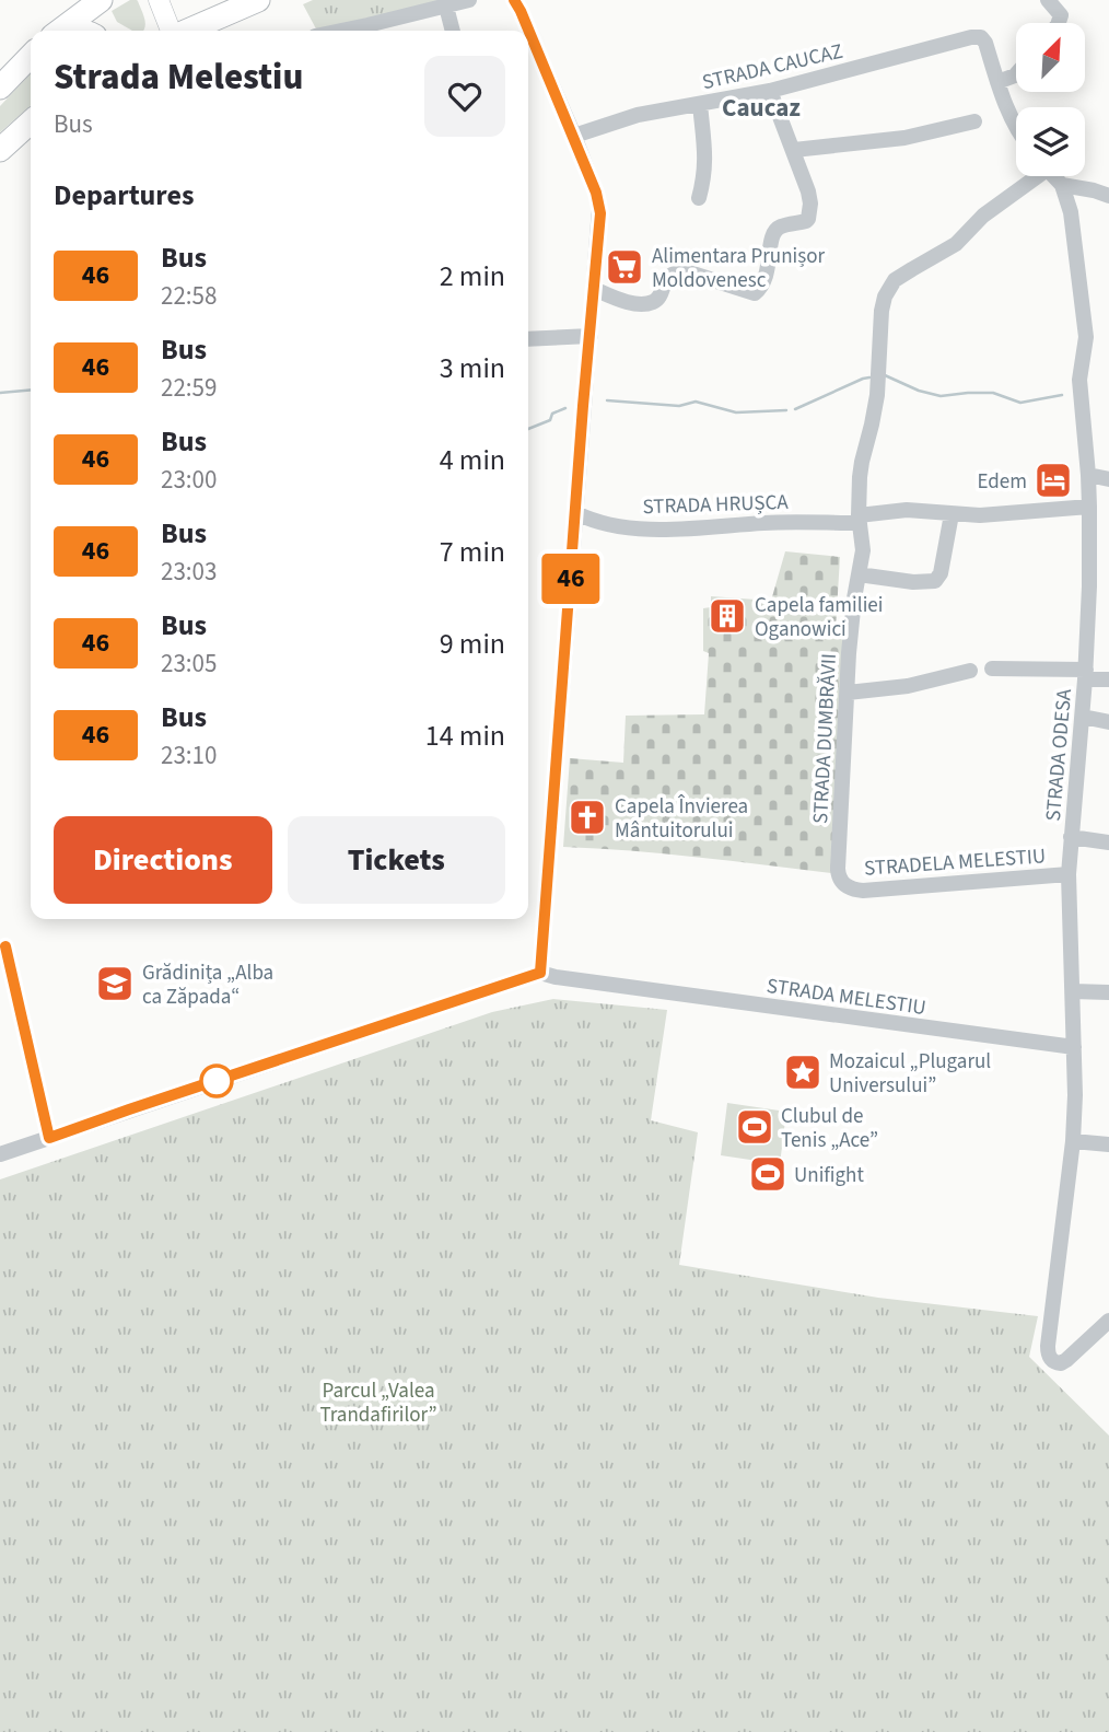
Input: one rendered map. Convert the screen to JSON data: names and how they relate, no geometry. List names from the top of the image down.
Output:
{
  "streets": {
    "street": [
      "STRADA CAUCAZ",
      "STRADA HRUȘCA",
      "STRADA DUMBRĂVII",
      "STRADA ODESA",
      "STRADELA MELESTIU",
      "STRADA MELESTIU"
    ]
  },
  "crossings": [
    ["STRADA HRUȘCA", "STRADA DUMBRĂVII"],
    ["STRADA HRUȘCA", "STRADA ODESA"],
    ["STRADA DUMBRĂVII", "STRADELA MELESTIU"],
    ["STRADA ODESA", "STRADELA MELESTIU"],
    ["STRADA ODESA", "STRADA MELESTIU"]
  ],
  "districts": ["Caucaz"],
  "parks": ["Parcul „Valea Trandafirilor”"],
  "places": {
    "supermarket": ["Alimentara Prunișor Moldovenesc"],
    "hotel": ["Edem"],
    "building": ["Capela familiei Oganowici"],
    "church": ["Capela Învierea Mântuitorului"],
    "school or university": ["Grădinița „Alba ca Zăpada“"],
    "place": ["Mozaicul „Plugarul Universului”"],
    "sports": ["Clubul de Tenis „Ace”", "Unifight"]
  },
  "lines": ["bus line 46"],
  "north": "top right",
  "page": {
    "on_map": "46",
    "heading": [
      ["Strada Melestiu", "Bus"],
      "Departures"
    ],
    "list": [
      {
        "mark": "46",
        "name": "Bus",
        "note": "22:58",
        "value": "2 min"
      },
      {
        "mark": "46",
        "name": "Bus",
        "note": "22:59",
        "value": "3 min"
      },
      {
        "mark": "46",
        "name": "Bus",
        "note": "23:00",
        "value": "4 min"
      },
      {
        "mark": "46",
        "name": "Bus",
        "note": "23:03",
        "value": "7 min"
      },
      {
        "mark": "46",
        "name": "Bus",
        "note": "23:05",
        "value": "9 min"
      },
      {
        "mark": "46",
        "name": "Bus",
        "note": "23:10",
        "value": "14 min"
      }
    ],
    "buttons": ["Directions", "Tickets"]
  }
}
